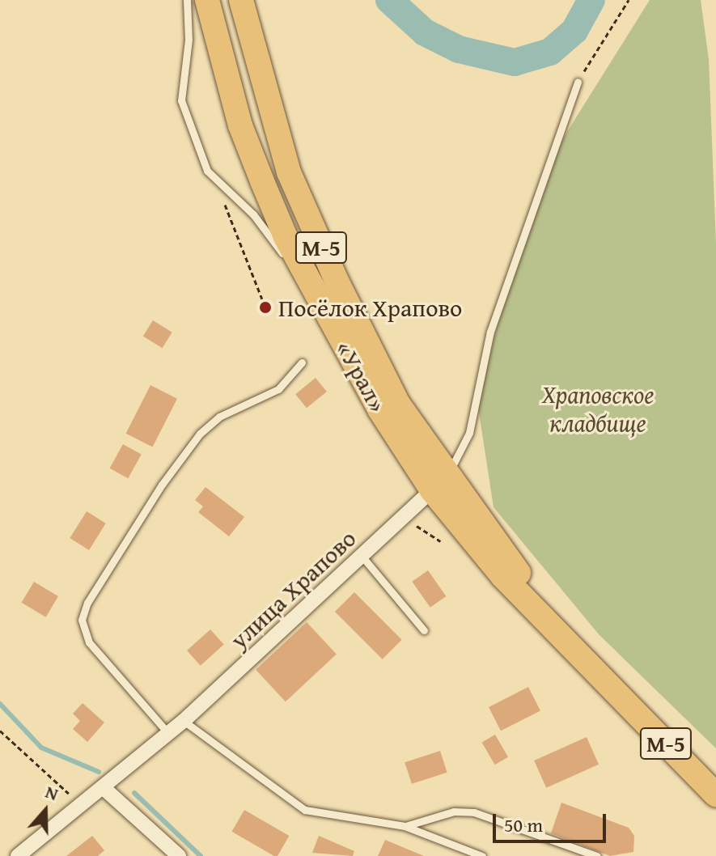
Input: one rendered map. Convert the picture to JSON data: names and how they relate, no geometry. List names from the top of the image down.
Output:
{
  "streets": {
    "highway": ["М-5", "«Урал»"],
    "street": ["улица Храпово"]
  },
  "crossings": [
    ["«Урал»", "улица Храпово"]
  ],
  "parks": ["Храповское кладбище"],
  "places": ["Посёлок Храпово"],
  "scale_bar": "50 m",
  "north": "top"
}
